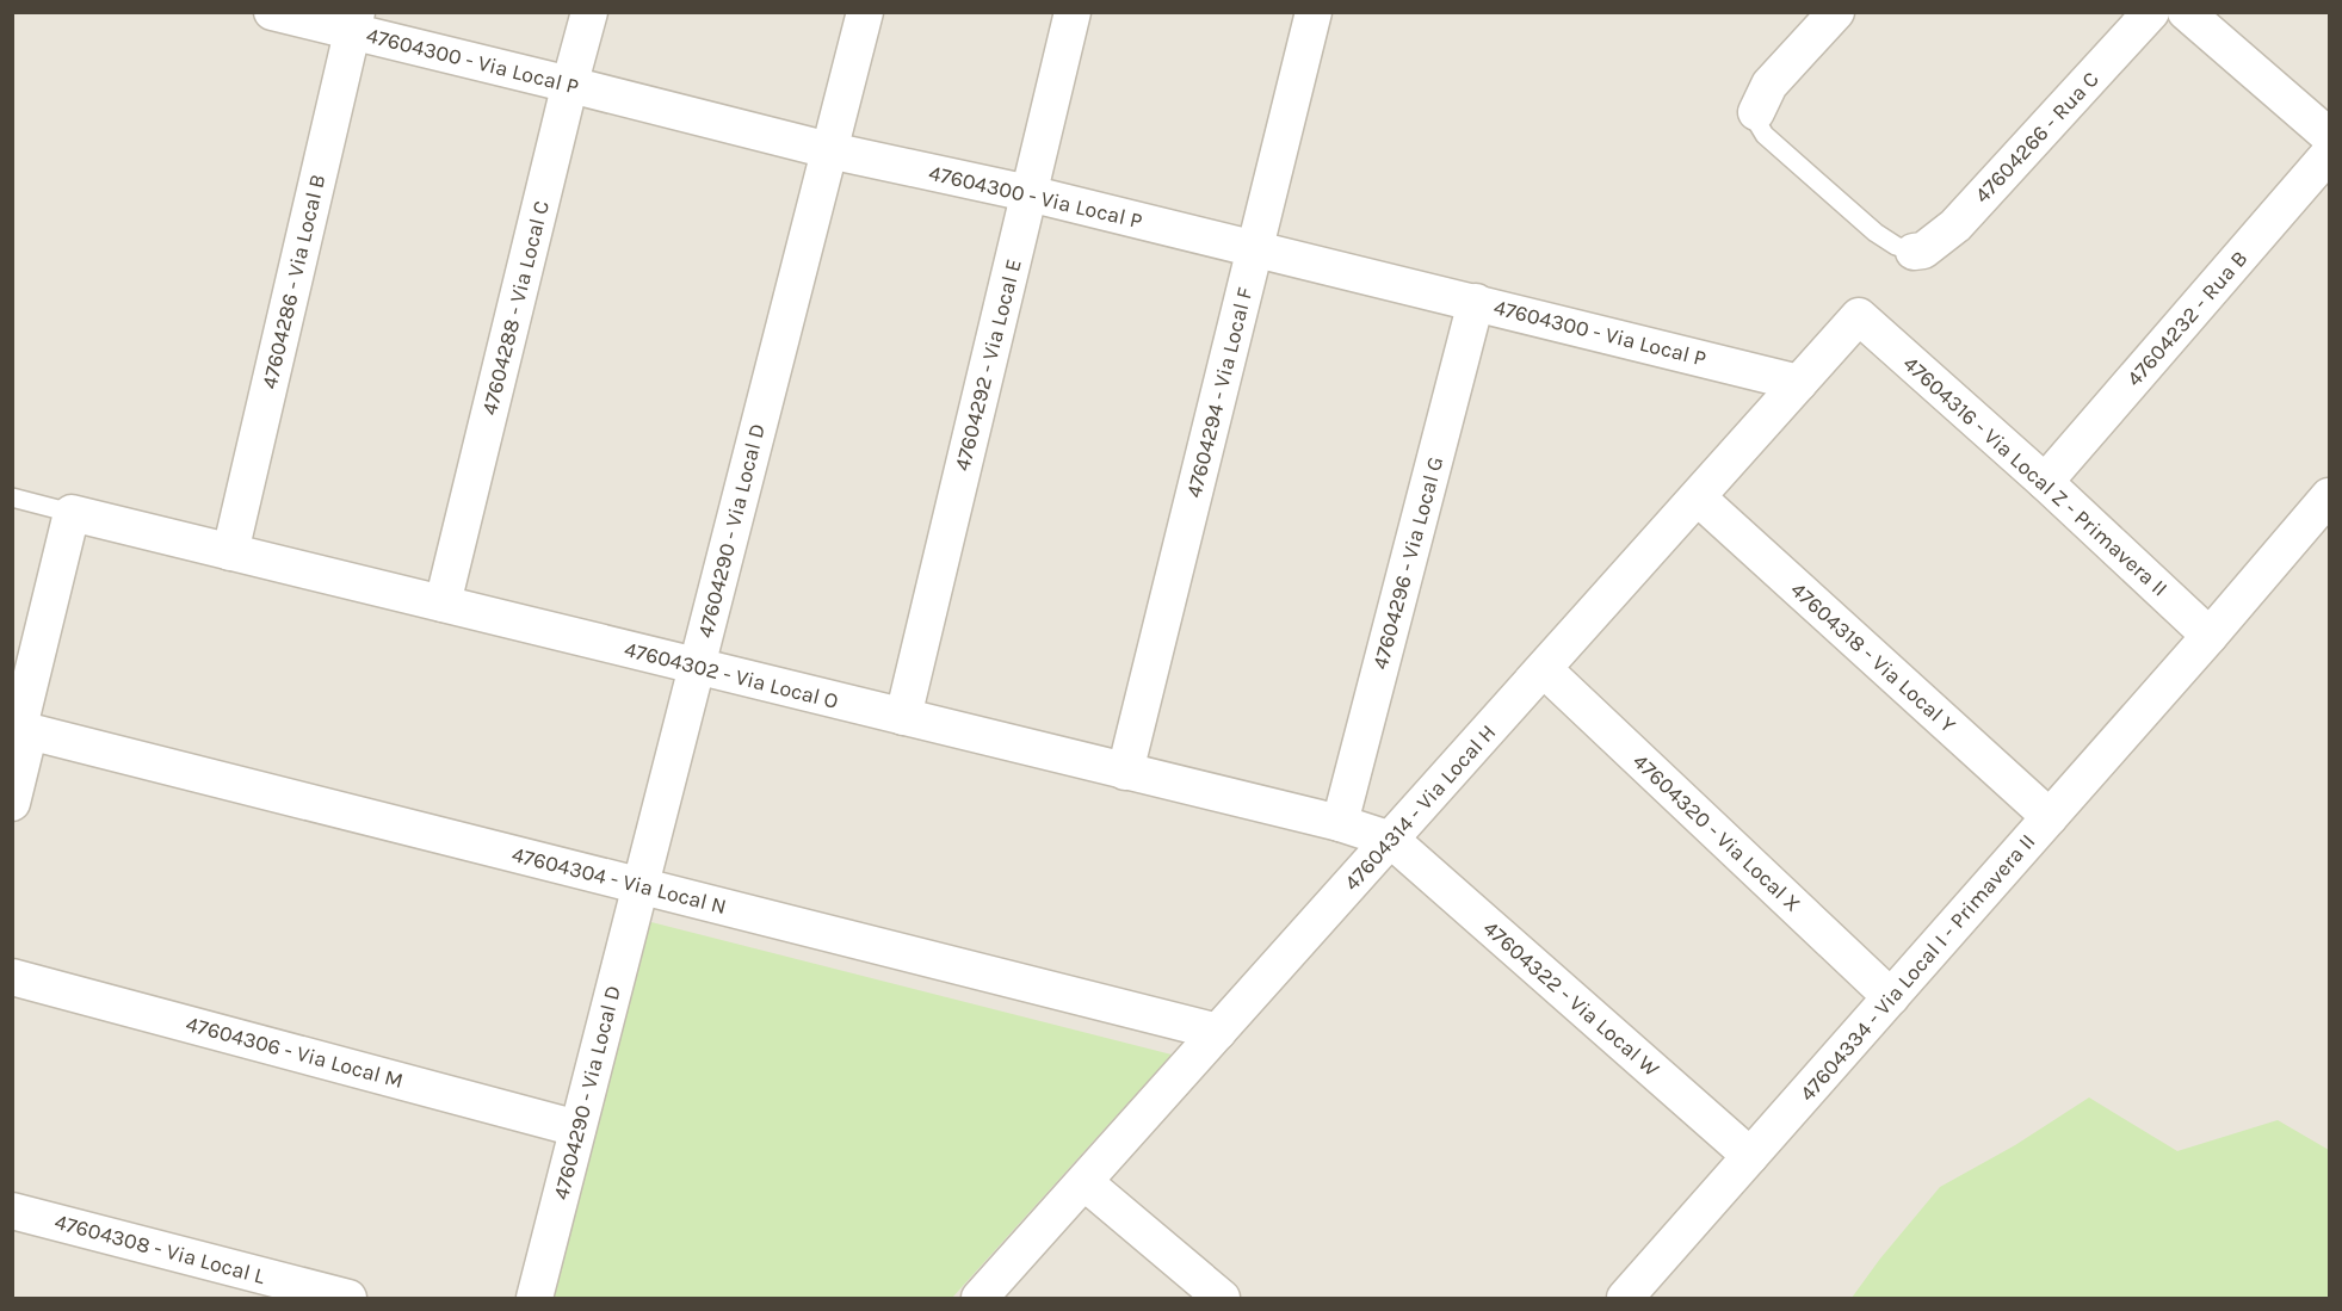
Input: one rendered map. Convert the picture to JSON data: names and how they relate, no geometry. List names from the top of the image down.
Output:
{
  "streets": {
    "street": [
      "47604300 - Via Local P",
      "47604266 - Rua C",
      "47604286 - Via Local B",
      "47604288 - Via Local C",
      "47604232 - Rua B",
      "47604292 - Via Local E",
      "47604294 - Via Local F",
      "47604316 - Via Local Z - Primavera II",
      "47604290 - Via Local D",
      "47604296 - Via Local G",
      "47604318 - Via Local Y",
      "47604302 - Via Local O",
      "47604314 - Via Local H",
      "47604320 - Via Local X",
      "47604304 - Via Local N",
      "47604334 - Via Local I - Primavera II",
      "47604322 - Via Local W",
      "47604306 - Via Local M",
      "47604308 - Via Local L"
    ]
  },
  "crossings": [
    ["47604300 - Via Local P", "47604286 - Via Local B"],
    ["47604300 - Via Local P", "47604288 - Via Local C"],
    ["47604300 - Via Local P", "47604292 - Via Local E"],
    ["47604300 - Via Local P", "47604294 - Via Local F"],
    ["47604300 - Via Local P", "47604290 - Via Local D"],
    ["47604300 - Via Local P", "47604296 - Via Local G"],
    ["47604300 - Via Local P", "47604314 - Via Local H"],
    ["47604286 - Via Local B", "47604302 - Via Local O"],
    ["47604288 - Via Local C", "47604302 - Via Local O"],
    ["47604232 - Rua B", "47604316 - Via Local Z - Primavera II"],
    ["47604292 - Via Local E", "47604302 - Via Local O"],
    ["47604294 - Via Local F", "47604302 - Via Local O"],
    ["47604316 - Via Local Z - Primavera II", "47604314 - Via Local H"],
    ["47604316 - Via Local Z - Primavera II", "47604334 - Via Local I - Primavera II"],
    ["47604290 - Via Local D", "47604302 - Via Local O"],
    ["47604290 - Via Local D", "47604304 - Via Local N"],
    ["47604290 - Via Local D", "47604306 - Via Local M"],
    ["47604296 - Via Local G", "47604302 - Via Local O"],
    ["47604318 - Via Local Y", "47604314 - Via Local H"],
    ["47604318 - Via Local Y", "47604334 - Via Local I - Primavera II"],
    ["47604302 - Via Local O", "47604314 - Via Local H"],
    ["47604302 - Via Local O", "47604322 - Via Local W"],
    ["47604314 - Via Local H", "47604320 - Via Local X"],
    ["47604314 - Via Local H", "47604304 - Via Local N"],
    ["47604314 - Via Local H", "47604322 - Via Local W"],
    ["47604320 - Via Local X", "47604334 - Via Local I - Primavera II"],
    ["47604334 - Via Local I - Primavera II", "47604322 - Via Local W"]
  ]
}
